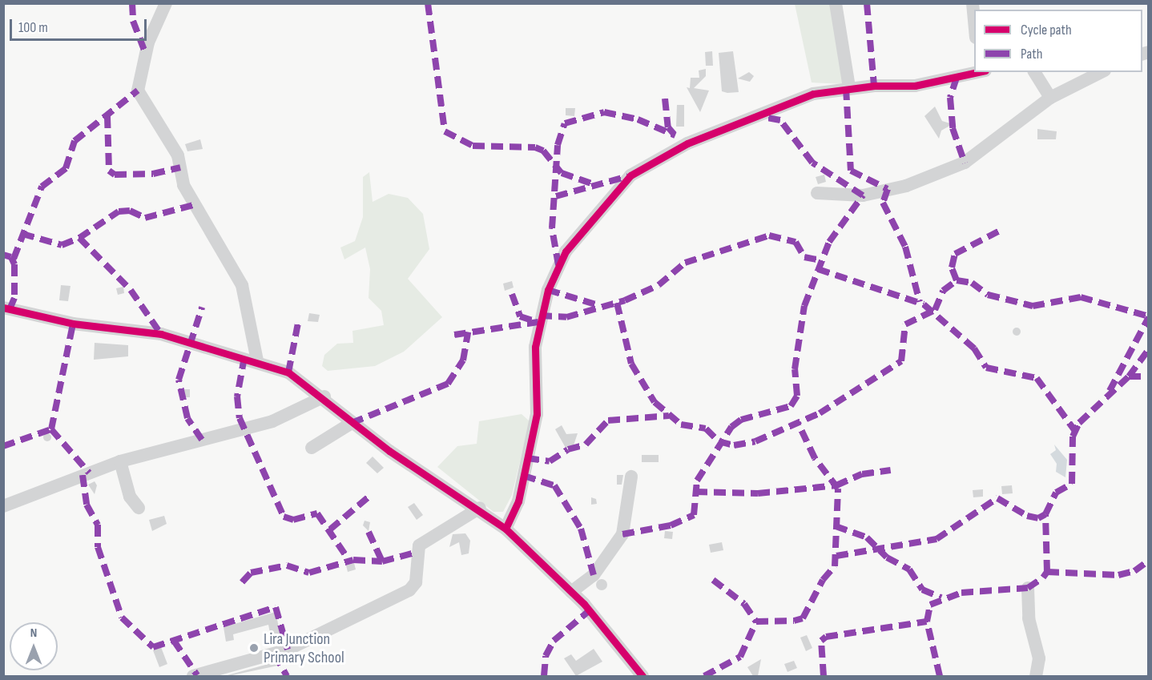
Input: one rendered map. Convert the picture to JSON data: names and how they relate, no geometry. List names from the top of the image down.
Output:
{
  "places": ["Lira Junction Primary School"],
  "legend": ["Cycle path", "Path"],
  "scale_bar": "100 m",
  "north": "top"
}
